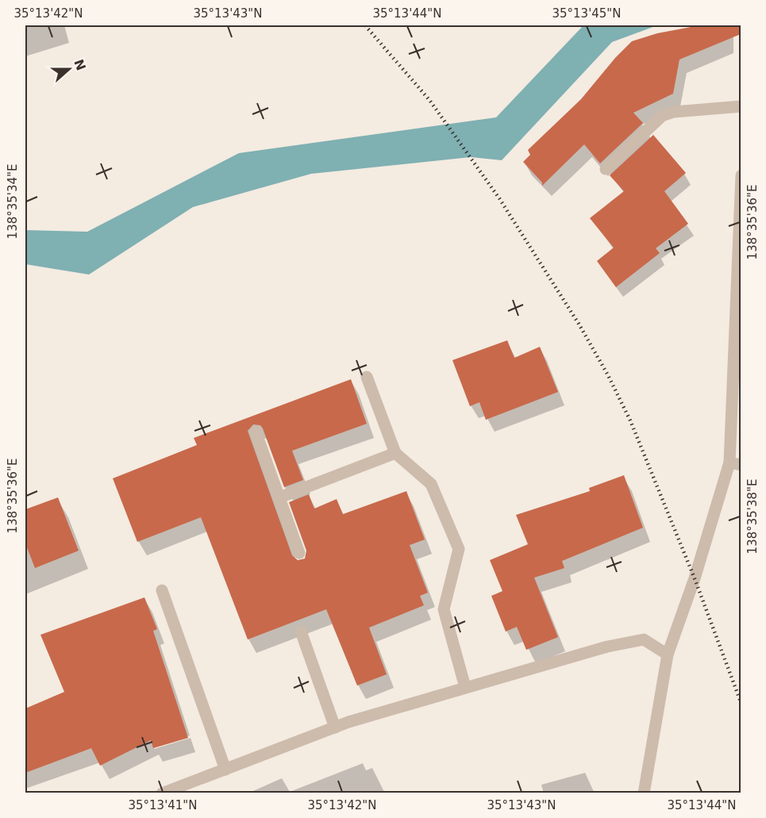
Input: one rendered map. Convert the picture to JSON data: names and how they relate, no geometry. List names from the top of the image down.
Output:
{
  "north": "right",
  "coordinates": [
    "35°13'42\"N",
    "35°13'43\"N",
    "35°13'44\"N",
    "35°13'45\"N",
    "138°35'34\"E",
    "138°35'36\"E",
    "138°35'38\"E",
    "35°13'41\"N"
  ]
}
